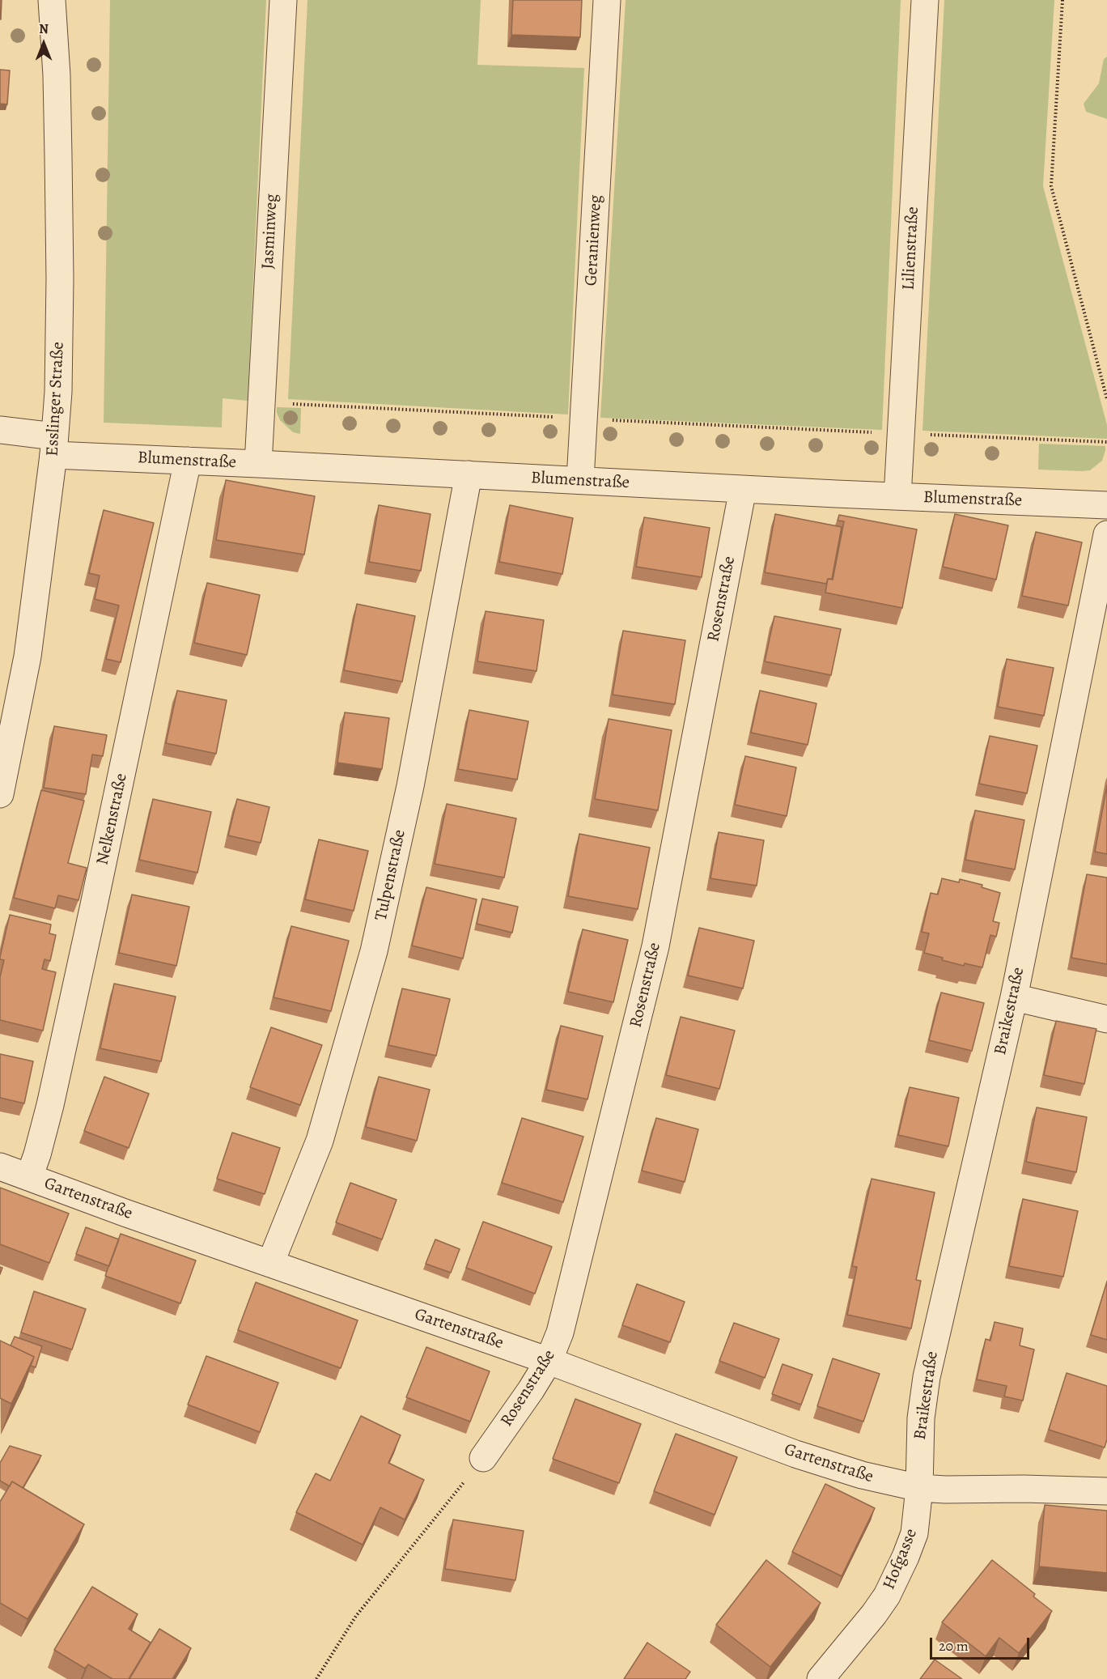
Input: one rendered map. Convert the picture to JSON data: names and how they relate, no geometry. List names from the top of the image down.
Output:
{
  "streets": {
    "street": [
      "Jasminweg",
      "Geranienweg",
      "Lilienstraße",
      "Esslinger Straße",
      "Blumenstraße",
      "Rosenstraße",
      "Nelkenstraße",
      "Tulpenstraße",
      "Braikestraße",
      "Gartenstraße",
      "Hofgasse"
    ]
  },
  "crossings": [
    ["Jasminweg", "Blumenstraße"],
    ["Geranienweg", "Blumenstraße"],
    ["Lilienstraße", "Blumenstraße"],
    ["Esslinger Straße", "Blumenstraße"],
    ["Blumenstraße", "Rosenstraße"],
    ["Blumenstraße", "Nelkenstraße"],
    ["Blumenstraße", "Tulpenstraße"],
    ["Rosenstraße", "Gartenstraße"],
    ["Nelkenstraße", "Gartenstraße"],
    ["Tulpenstraße", "Gartenstraße"],
    ["Braikestraße", "Gartenstraße"],
    ["Braikestraße", "Hofgasse"],
    ["Gartenstraße", "Hofgasse"]
  ],
  "scale_bar": "20 m",
  "north": "top"
}
